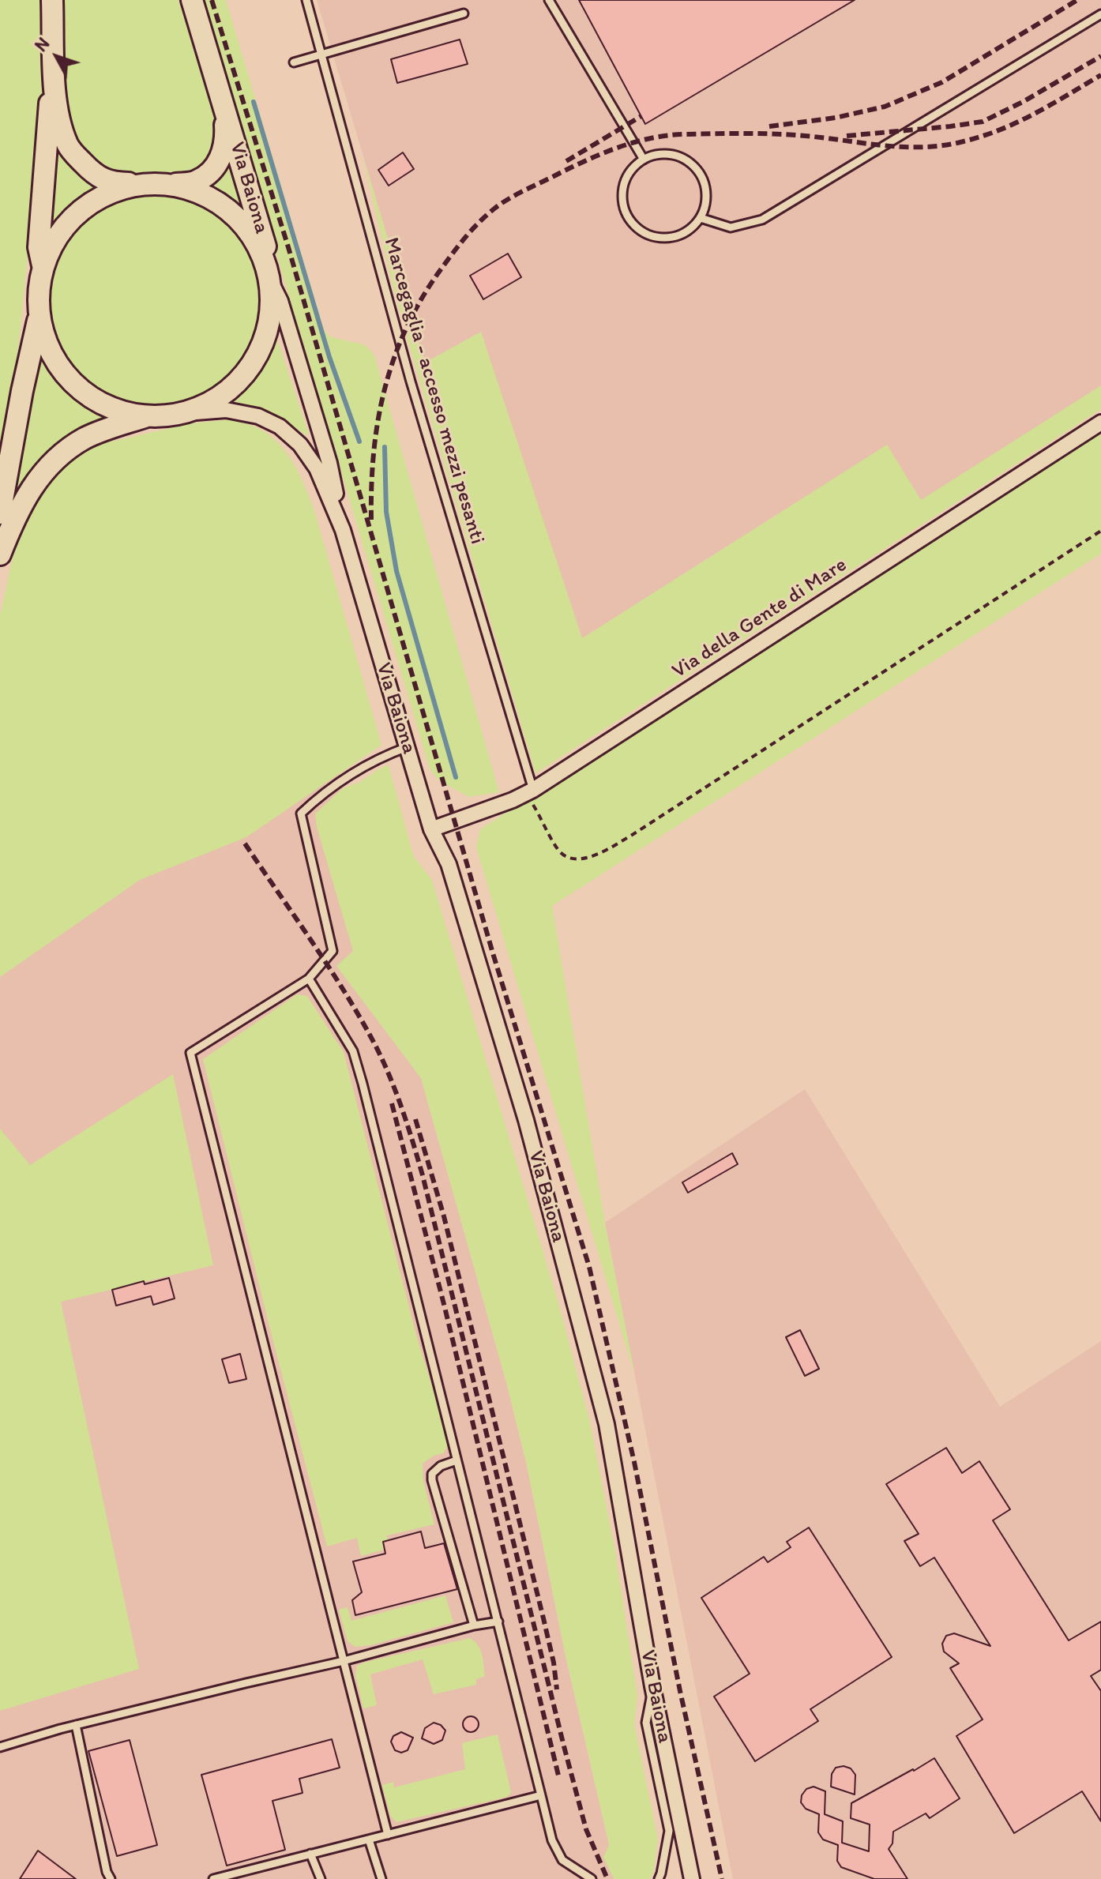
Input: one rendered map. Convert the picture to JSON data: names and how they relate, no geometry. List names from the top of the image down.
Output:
{
  "streets": {
    "main road": ["Via Baiona"],
    "street": ["Via della Gente di Mare"],
    "lane": ["Marcegaglia - accesso mezzi pesanti"]
  },
  "crossings": [
    ["Via Baiona", "Via della Gente di Mare"],
    ["Marcegaglia - accesso mezzi pesanti", "Via della Gente di Mare"]
  ],
  "north": "top left"
}
